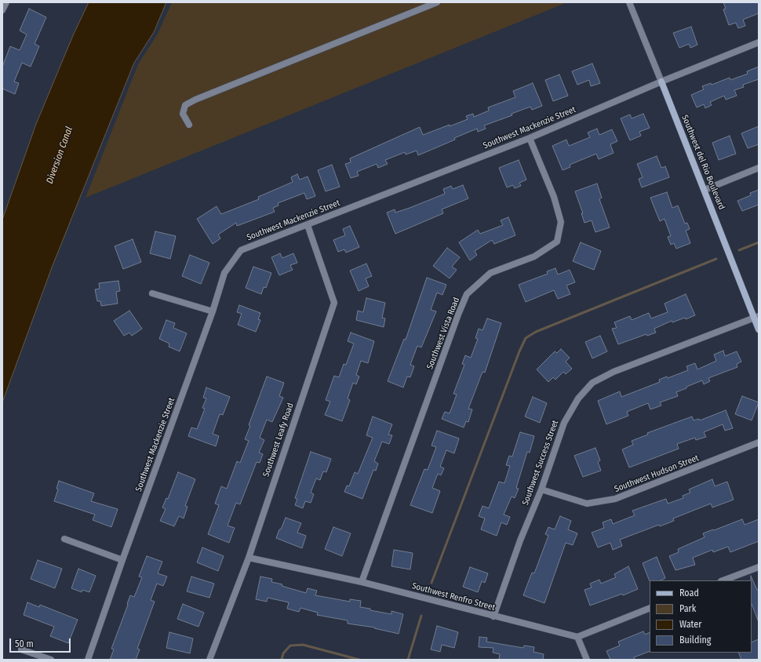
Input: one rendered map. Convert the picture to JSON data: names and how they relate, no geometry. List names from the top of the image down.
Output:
{
  "streets": {
    "street": [
      "Southwest Mackenzie Street",
      "Southwest del Rio Boulevard",
      "Southwest Vista Road",
      "Southwest Leafy Road",
      "Southwest Success Street",
      "Southwest Hudson Street",
      "Southwest Renfro Street"
    ]
  },
  "crossings": [
    ["Southwest Mackenzie Street", "Southwest del Rio Boulevard"],
    ["Southwest Mackenzie Street", "Southwest Vista Road"],
    ["Southwest Mackenzie Street", "Southwest Leafy Road"],
    ["Southwest del Rio Boulevard", "Southwest Success Street"],
    ["Southwest Vista Road", "Southwest Renfro Street"],
    ["Southwest Leafy Road", "Southwest Renfro Street"],
    ["Southwest Success Street", "Southwest Hudson Street"],
    ["Southwest Success Street", "Southwest Renfro Street"]
  ],
  "water": ["Diversion Canal"],
  "legend": [
    "Road",
    "Park",
    "Water",
    "Building"
  ],
  "scale_bar": "50 m"
}
